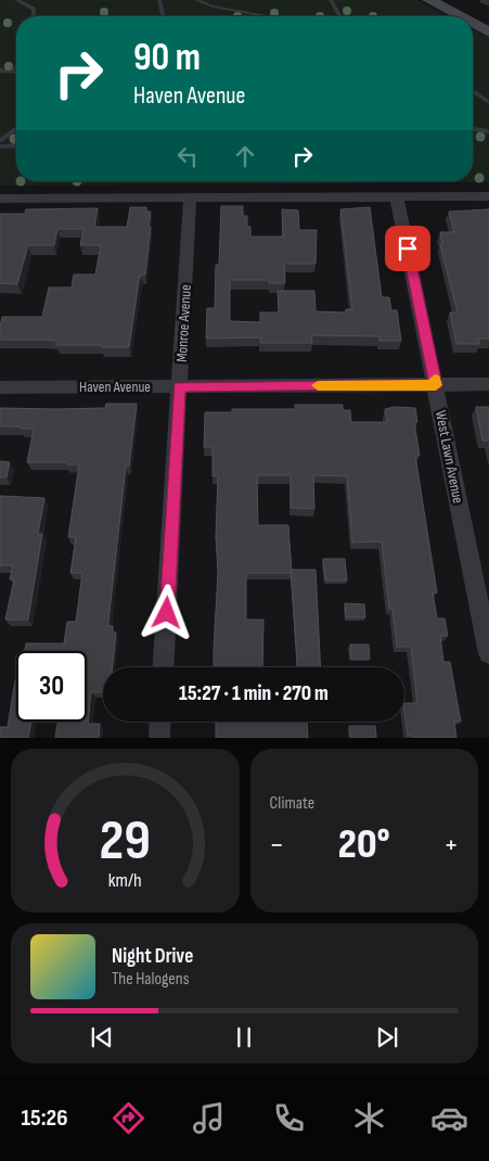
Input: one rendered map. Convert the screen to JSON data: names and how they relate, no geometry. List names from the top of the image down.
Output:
{
  "streets": {
    "street": ["Monroe Avenue", "Haven Avenue", "West Lawn Avenue"]
  },
  "crossings": [
    ["Monroe Avenue", "Haven Avenue"],
    ["Haven Avenue", "West Lawn Avenue"]
  ],
  "page": {
    "turn": ["90 m", "Haven Avenue"],
    "limit": "30",
    "trip": "15:27 · 1 min · 270 m",
    "tile": "Climate",
    "heat": ["−", "20°", "+"],
    "song": ["Night Drive", "The Halogens"],
    "tabs": "15:26",
    "gauge": ["29", "km/h"]
  }
}
